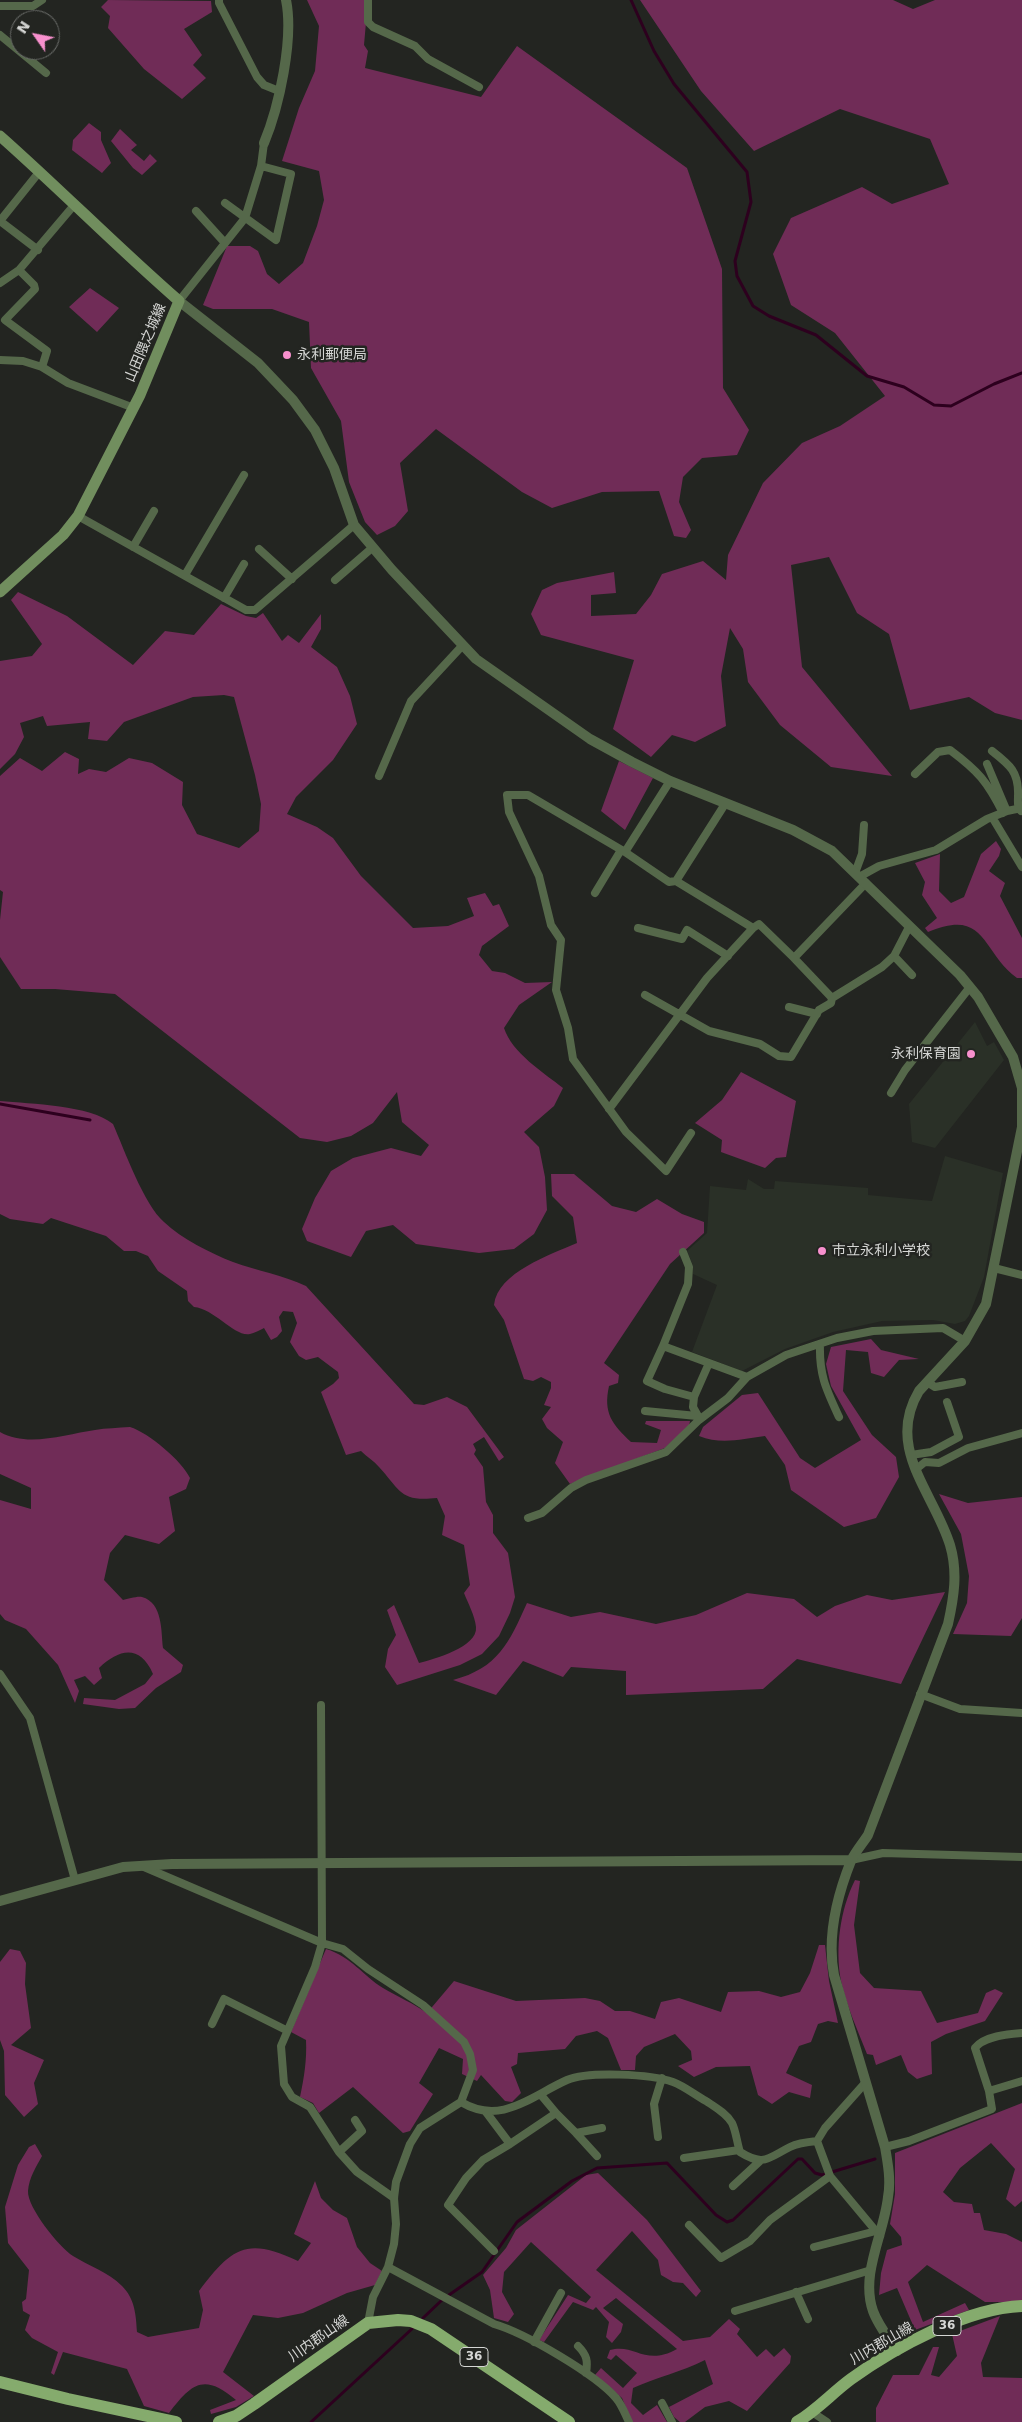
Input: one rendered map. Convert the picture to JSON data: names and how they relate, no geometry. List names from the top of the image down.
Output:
{
  "streets": {
    "main road": ["山田隈之城線", "36", "川内郡山線"]
  },
  "places": ["永利郵便局", "永利保育園", "市立永利小学校"],
  "north": "top left"
}
